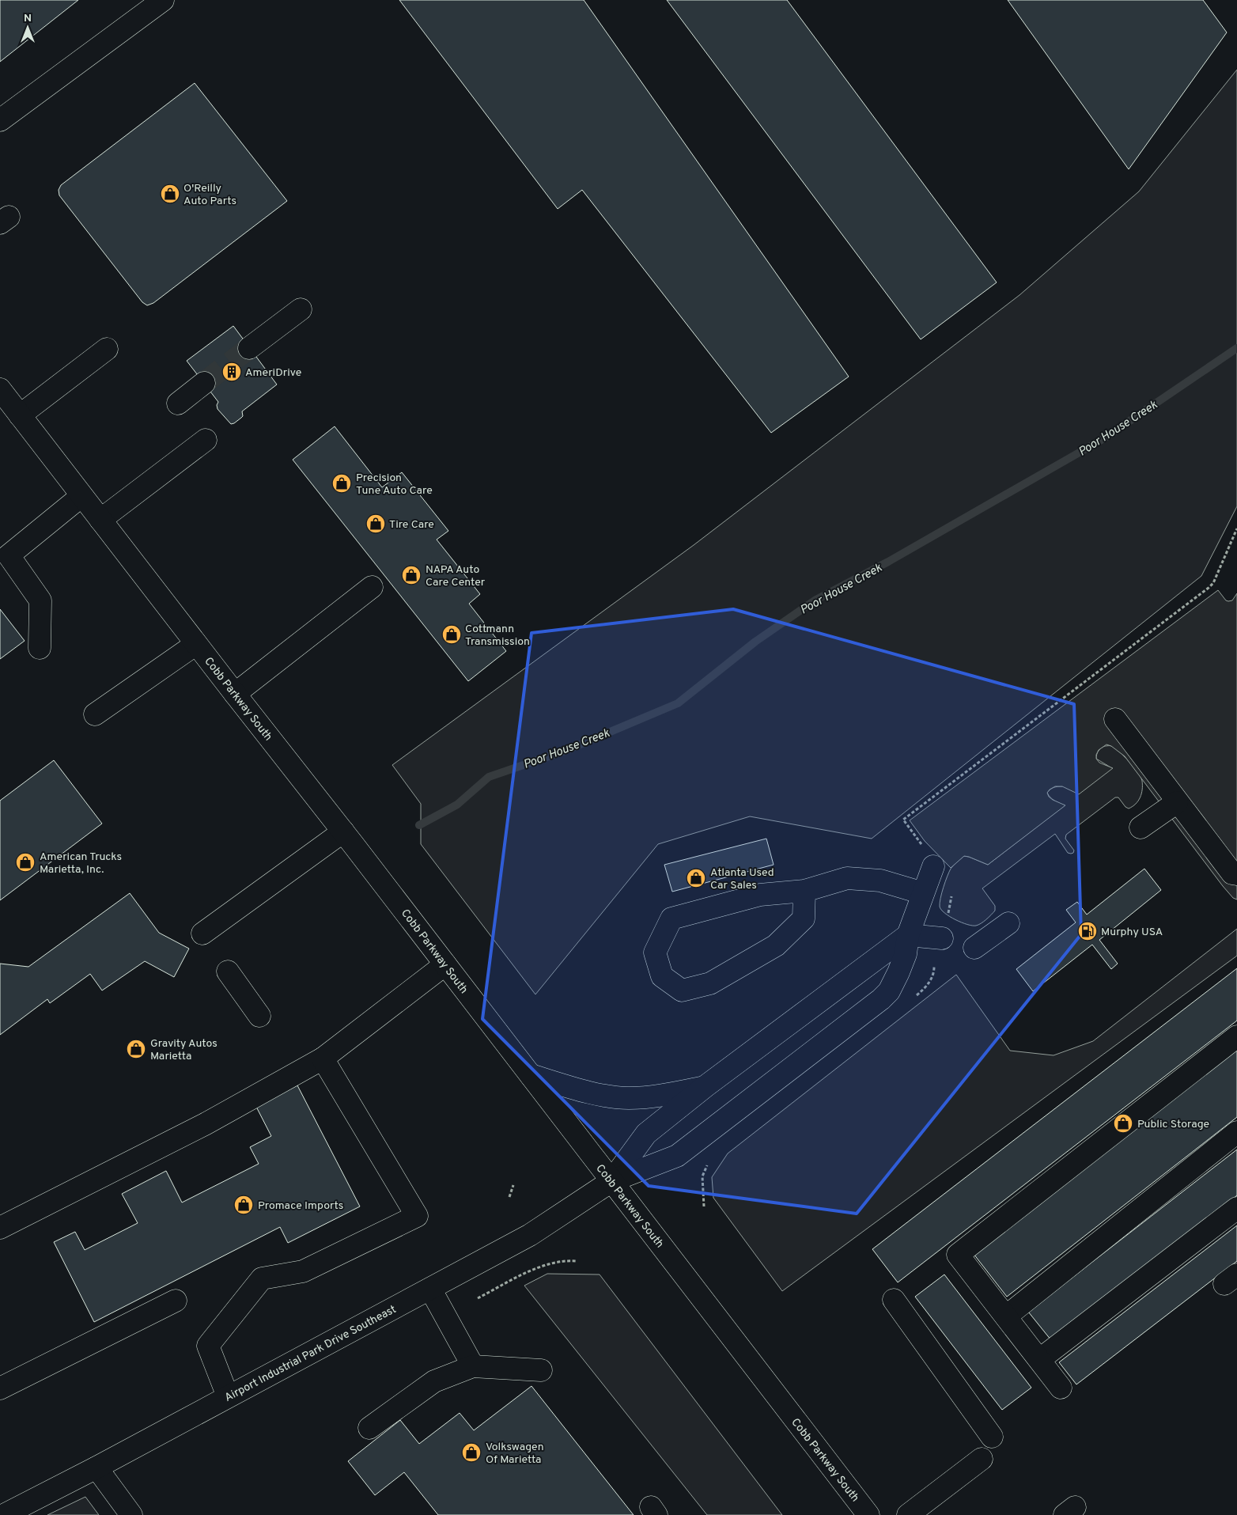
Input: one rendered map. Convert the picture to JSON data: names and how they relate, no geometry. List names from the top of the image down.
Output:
{
  "streets": {
    "street": ["Cobb Parkway South", "Airport Industrial Park Drive Southeast"]
  },
  "crossings": [
    ["Cobb Parkway South", "Airport Industrial Park Drive Southeast"]
  ],
  "water": ["Poor House Creek"],
  "places": {
    "shop": [
      "O'Reilly Auto Parts",
      "Precision Tune Auto Care",
      "Tire Care",
      "NAPA Auto Care Center",
      "Cottmann Transmission",
      "American Trucks Marietta, Inc.",
      "Atlanta Used Car Sales",
      "Gravity Autos Marietta",
      "Public Storage",
      "Promace Imports",
      "Volkswagen Of Marietta"
    ],
    "building": ["AmeriDrive"],
    "fuel station": ["Murphy USA"]
  },
  "north": "top"
}
